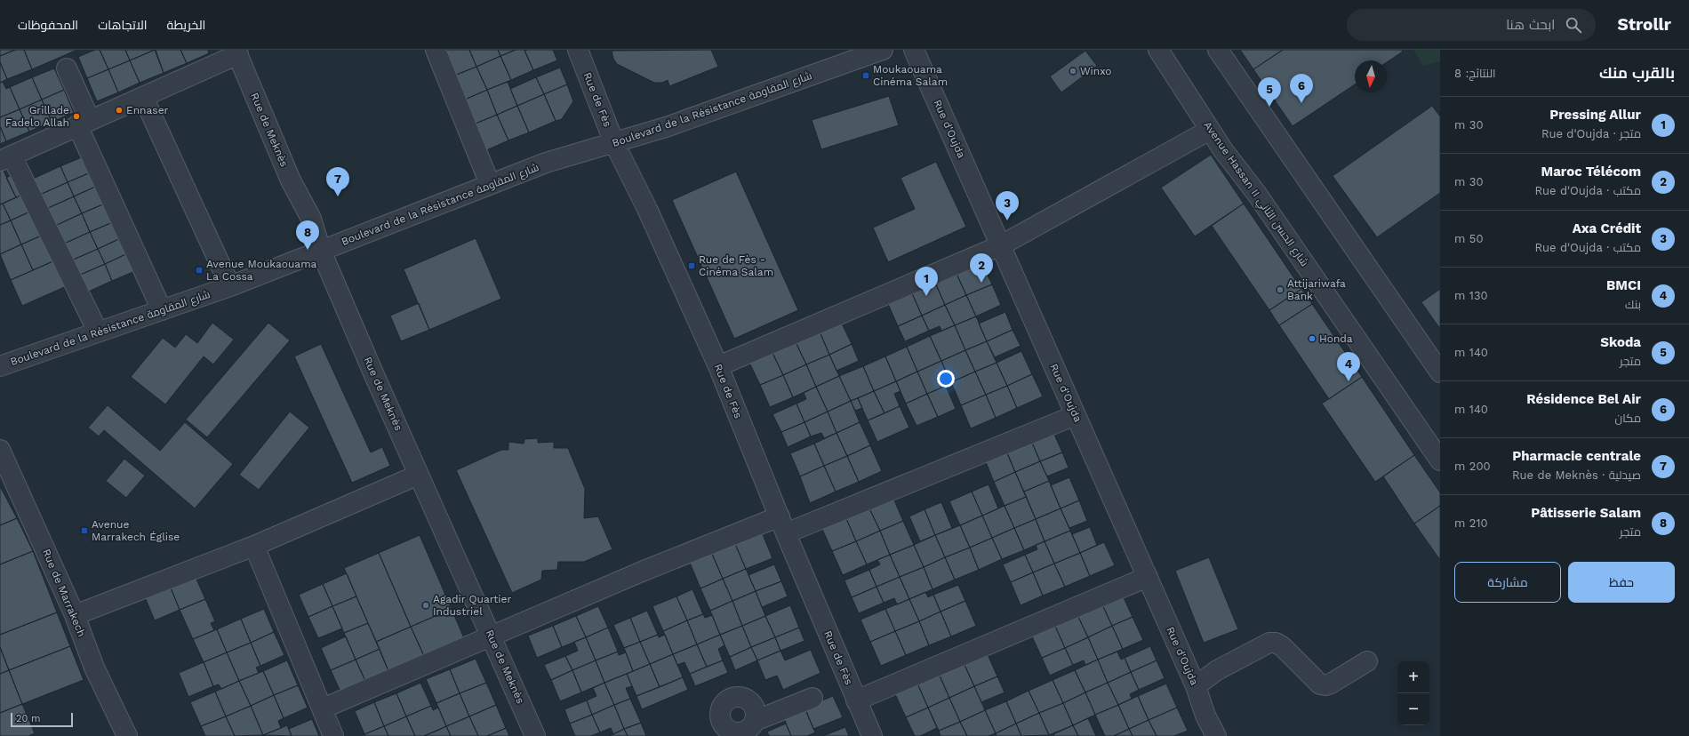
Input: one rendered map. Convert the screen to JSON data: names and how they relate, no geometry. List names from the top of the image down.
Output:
{
  "streets": {
    "street": [
      "Rue de Fès",
      "Boulevard de la Résistance شارع المقاومة",
      "Rue d'Oujda",
      "Rue de Meknès",
      "Avenue Hassan II شارع الحسن الثاني",
      "Rue de Marrakech"
    ]
  },
  "crossings": [
    ["Rue de Fès", "Boulevard de la Résistance شارع المقاومة"],
    ["Boulevard de la Résistance شارع المقاومة", "Rue de Meknès"]
  ],
  "places": {
    "other": [
      "Winxo",
      "Ennaser",
      "Grillade Fadelo Allah",
      "Attijariwafa Bank",
      "Honda",
      "Agadir Quartier Industriel"
    ],
    "transit": [
      "Moukaouama Cinéma Salam",
      "Rue de Fès - Cinéma Salam",
      "Avenue Moukaouama La Cossa",
      "Avenue Marrakech Église"
    ]
  },
  "scale_bar": "20 m",
  "north": "bottom",
  "page": {
    "header": "Strollr",
    "search": "ابحث هنا",
    "nav": ["الخريطة", "الاتجاهات", "المحفوظات"],
    "heading": ["بالقرب منك", "النتائج: 8"],
    "pins": [
      "6",
      "5",
      "7",
      "3",
      "8",
      "2",
      "1",
      "4"
    ],
    "list": [
      {
        "mark": "1",
        "name": "Pressing Allur",
        "note": "متجر · Rue d'Oujda",
        "value": "30 m"
      },
      {
        "mark": "2",
        "name": "Maroc Télécom",
        "note": "مكتب · Rue d'Oujda",
        "value": "30 m"
      },
      {
        "mark": "3",
        "name": "Axa Crédit",
        "note": "مكتب · Rue d'Oujda",
        "value": "50 m"
      },
      {
        "mark": "4",
        "name": "BMCI",
        "note": "بنك",
        "value": "130 m"
      },
      {
        "mark": "5",
        "name": "Skoda",
        "note": "متجر",
        "value": "140 m"
      },
      {
        "mark": "6",
        "name": "Résidence Bel Air",
        "note": "مكان",
        "value": "140 m"
      },
      {
        "mark": "7",
        "name": "Pharmacie centrale",
        "note": "صيدلية · Rue de Meknès",
        "value": "200 m"
      },
      {
        "mark": "8",
        "name": "Pâtisserie Salam",
        "note": "متجر",
        "value": "210 m"
      }
    ],
    "buttons": ["حفظ", "مشاركة"],
    "map_buttons": ["+", "−"],
    "scale": "20 m"
  }
}
